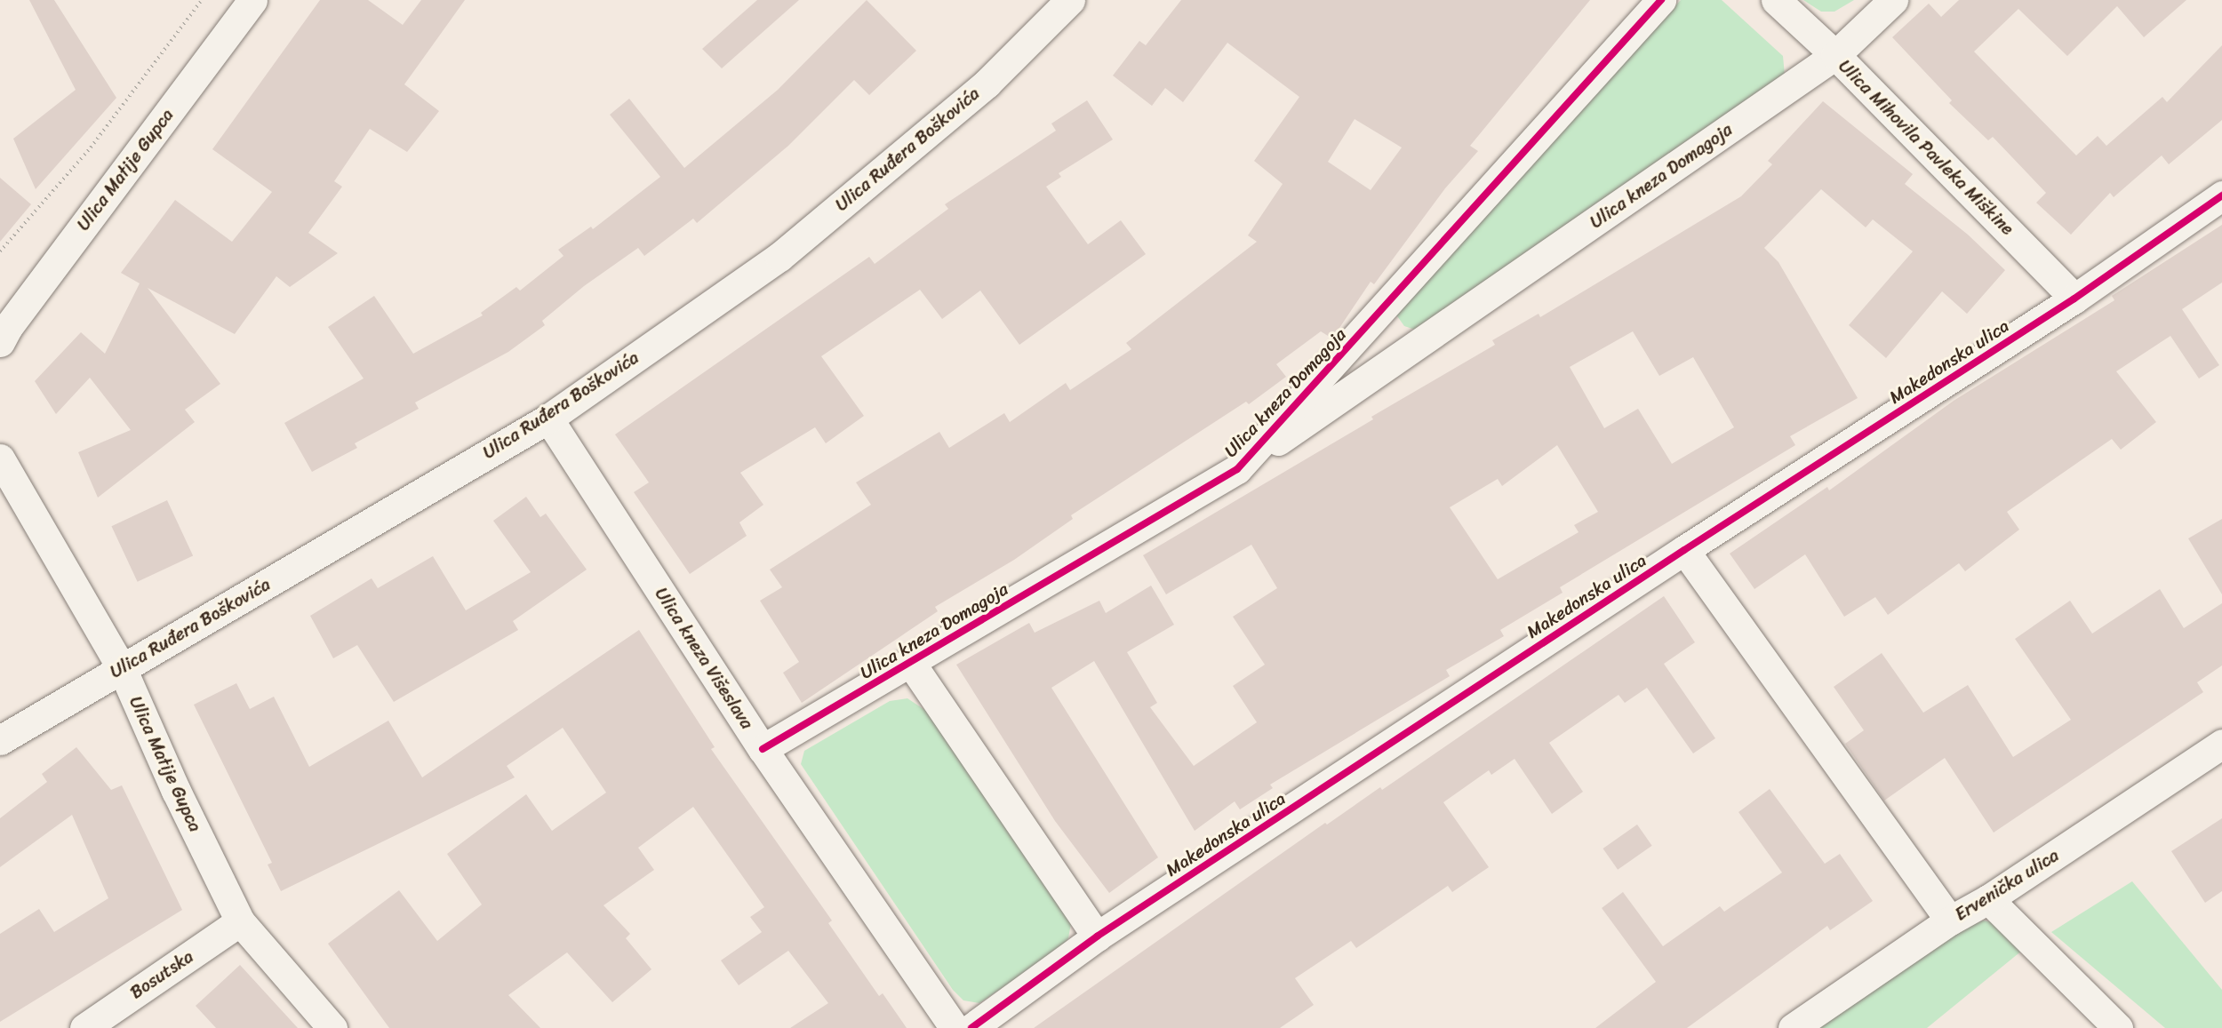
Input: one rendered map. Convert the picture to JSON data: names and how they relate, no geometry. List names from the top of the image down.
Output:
{
  "streets": {
    "street": [
      "Ulica Mihovila Pavleka Miškine",
      "Ulica Ruđera Boškovića",
      "Ulica Matije Gupca",
      "Ulica kneza Domagoja",
      "Makedonska ulica",
      "Ulica kneza Višeslava",
      "Ervenička ulica",
      "Bosutska"
    ]
  },
  "crossings": [
    ["Ulica Mihovila Pavleka Miškine", "Ulica kneza Domagoja"],
    ["Ulica Mihovila Pavleka Miškine", "Makedonska ulica"],
    ["Ulica Ruđera Boškovića", "Ulica Matije Gupca"],
    ["Ulica Ruđera Boškovića", "Ulica kneza Višeslava"],
    ["Ulica Matije Gupca", "Bosutska"],
    ["Ulica kneza Domagoja", "Ulica kneza Višeslava"]
  ]
}
